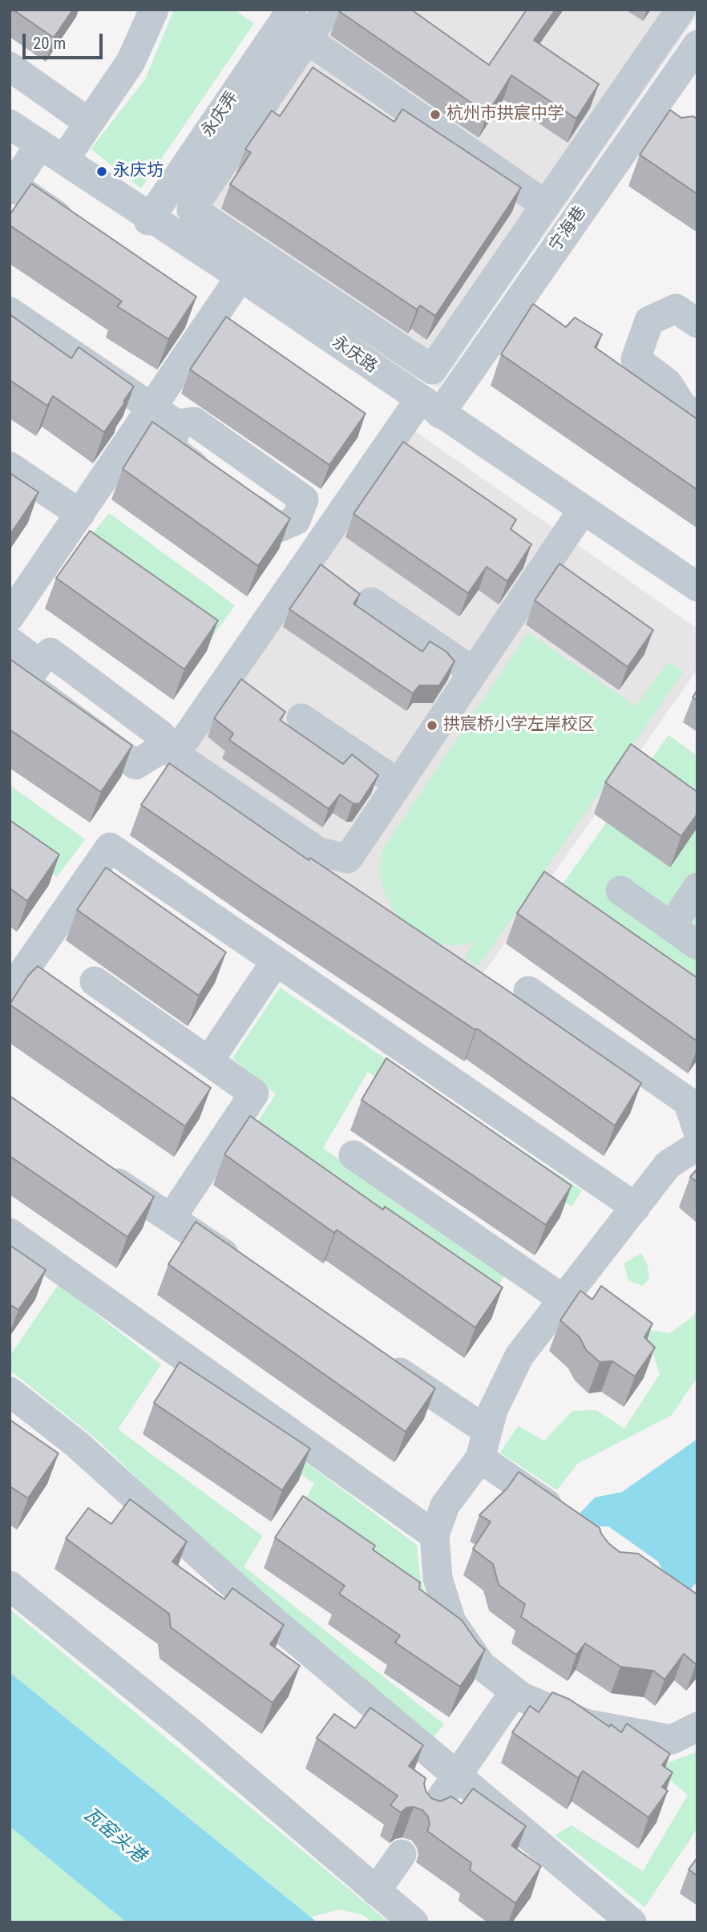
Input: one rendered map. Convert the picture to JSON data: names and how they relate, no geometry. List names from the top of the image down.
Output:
{
  "streets": {
    "street": ["永庆弄", "宁海巷", "永庆路"]
  },
  "crossings": [
    ["永庆弄", "永庆路"],
    ["宁海巷", "永庆路"]
  ],
  "water": ["瓦窑头港"],
  "places": ["杭州市拱宸中学", "永庆坊", "拱宸桥小学左岸校区"],
  "scale_bar": "20 m"
}
